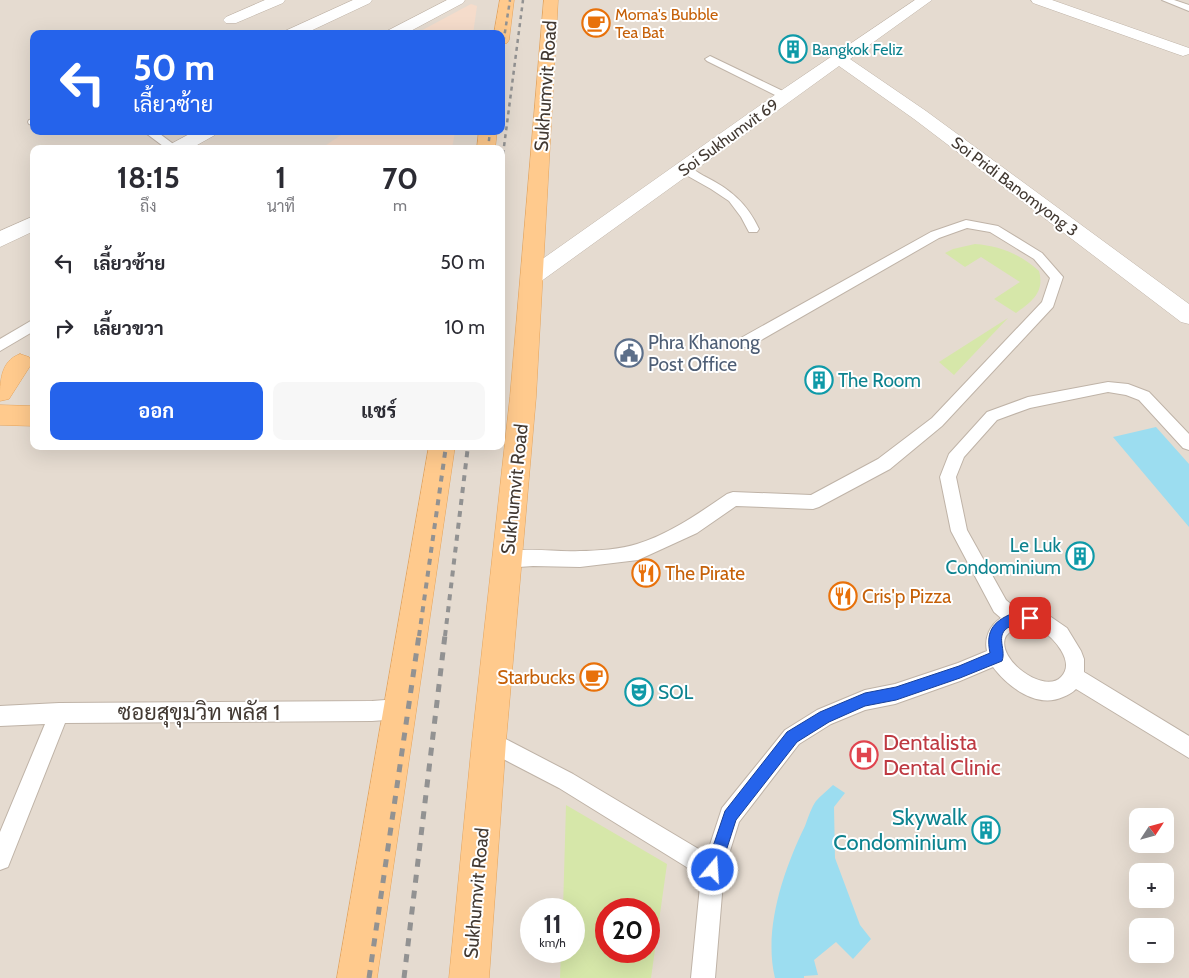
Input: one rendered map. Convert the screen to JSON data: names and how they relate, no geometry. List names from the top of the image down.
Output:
{
  "streets": {
    "main road": ["Sukhumvit Road"],
    "street": ["Soi Sukhumvit 69", "Soi Pridi Banomyong 3"],
    "lane": ["ซอยสุขุมวิท พลัส 1"]
  },
  "crossings": [
    ["Sukhumvit Road", "Soi Sukhumvit 69"],
    ["Soi Sukhumvit 69", "Soi Pridi Banomyong 3"]
  ],
  "places": {
    "cafe": ["Moma's Bubble Tea Bat", "Starbucks"],
    "building": [
      "Bangkok Feliz",
      "The Room",
      "Le Luk Condominium",
      "Skywalk Condominium"
    ],
    "public building": ["Phra Khanong Post Office"],
    "restaurant": ["The Pirate", "Cris'p Pizza"],
    "theatre": ["SOL"],
    "hospital": ["Dentalista Dental Clinic"]
  },
  "north": "top right",
  "page": {
    "turn": ["50 m", "เลี้ยวซ้าย"],
    "eta": [
      "18:15",
      "ถึง",
      "1",
      "นาที",
      "70",
      "m"
    ],
    "list": [
      {
        "name": "เลี้ยวซ้าย",
        "value": "50 m"
      },
      {
        "name": "เลี้ยวขวา",
        "value": "10 m"
      }
    ],
    "buttons": ["ออก", "แชร์"],
    "map_buttons": ["+", "−"],
    "speed": "11 km/h",
    "limit": "20"
  }
}
